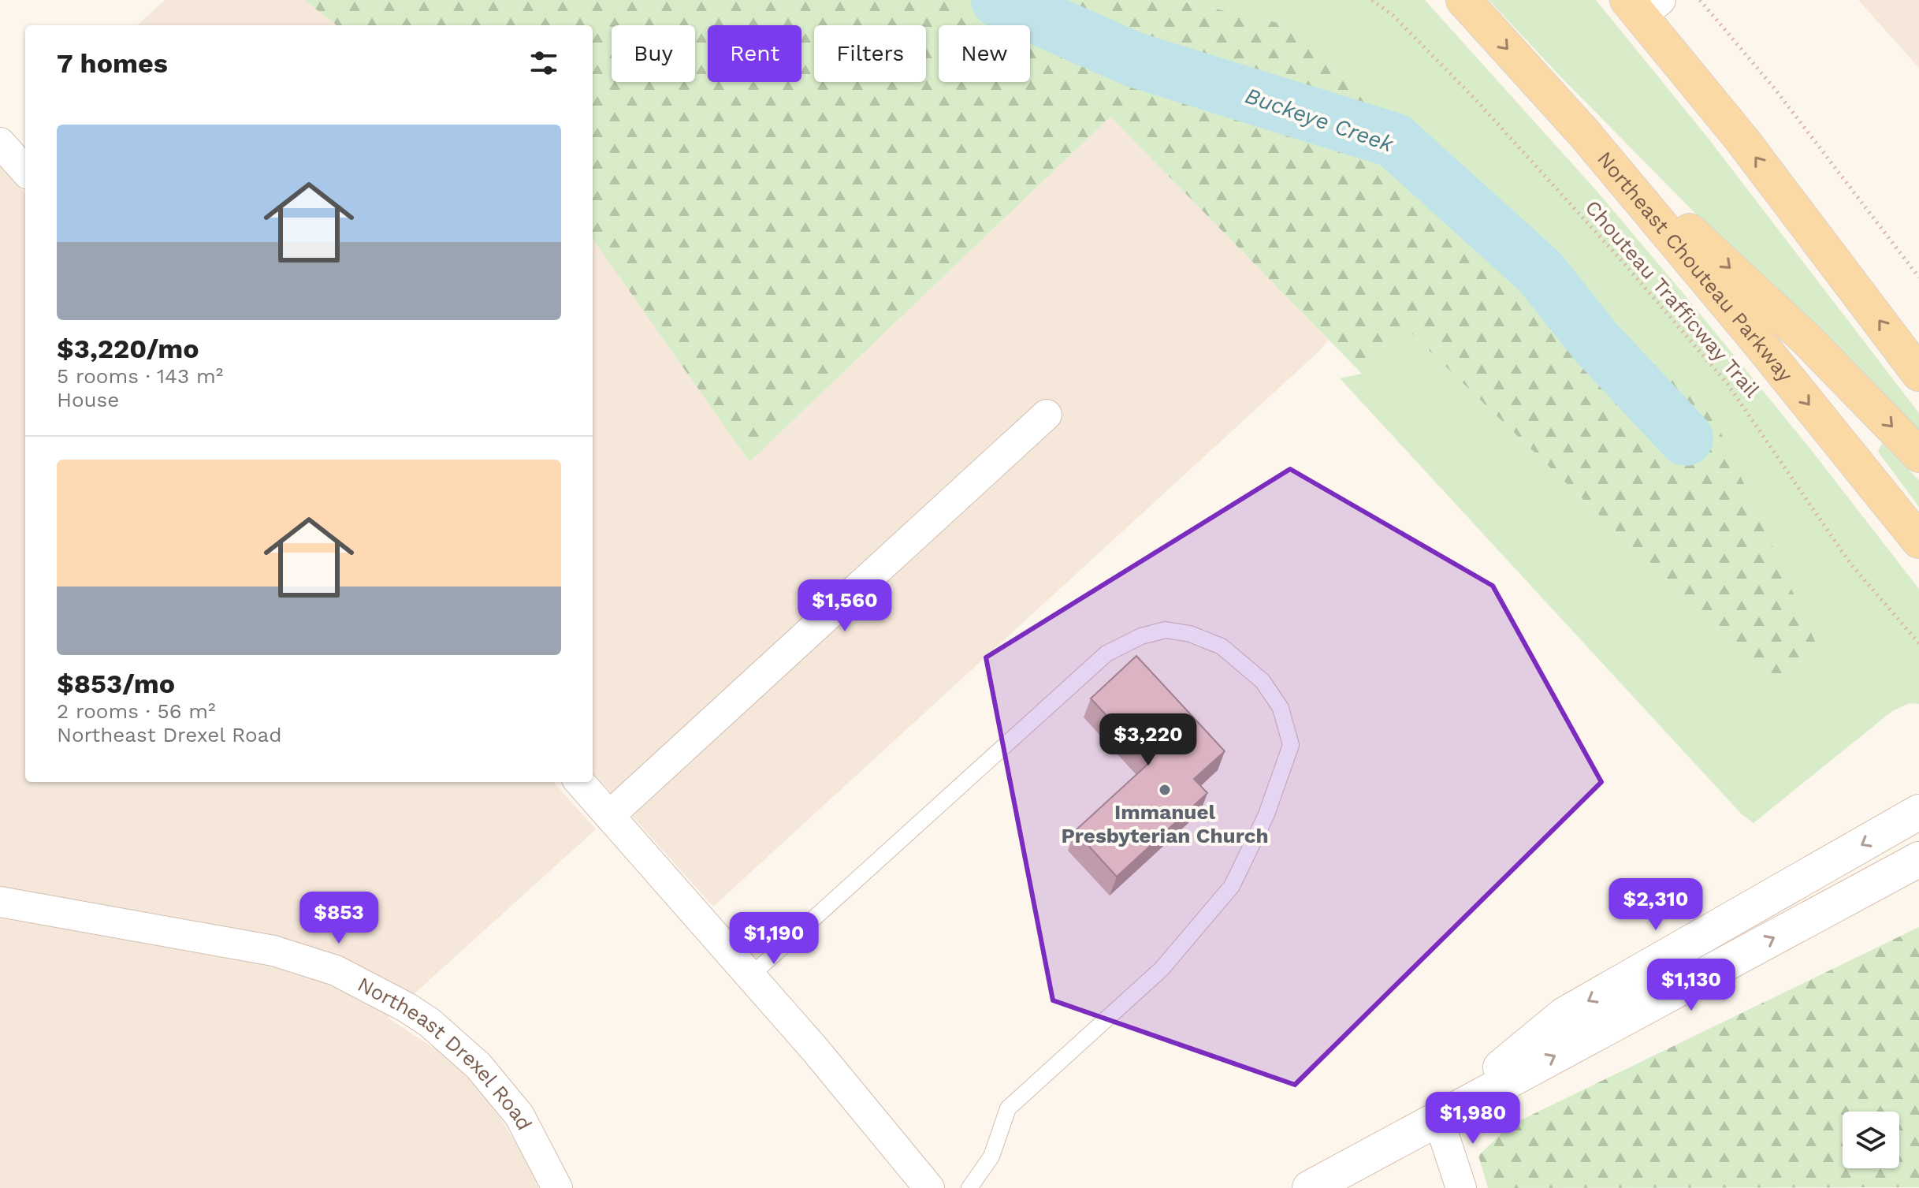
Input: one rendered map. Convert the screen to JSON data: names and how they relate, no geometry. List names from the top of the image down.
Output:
{
  "streets": {
    "main road": ["Northeast Chouteau Parkway"],
    "street": ["Northeast Drexel Road"],
    "path": ["Chouteau Trafficway Trail"]
  },
  "water": ["Buckeye Creek"],
  "places": ["Immanuel Presbyterian Church"],
  "page": {
    "chip": [
      "Buy",
      "Rent",
      "Filters",
      "New"
    ],
    "heading": "7 homes",
    "list": [
      {
        "name": "$3,220/mo",
        "note": "5 rooms · 143 m² · House"
      },
      {
        "name": "$853/mo",
        "note": "2 rooms · 56 m² · Northeast Drexel Road"
      }
    ],
    "price": [
      "$1,560",
      "$3,220",
      "$2,310",
      "$853",
      "$1,190",
      "$1,130",
      "$1,980"
    ]
  }
}
